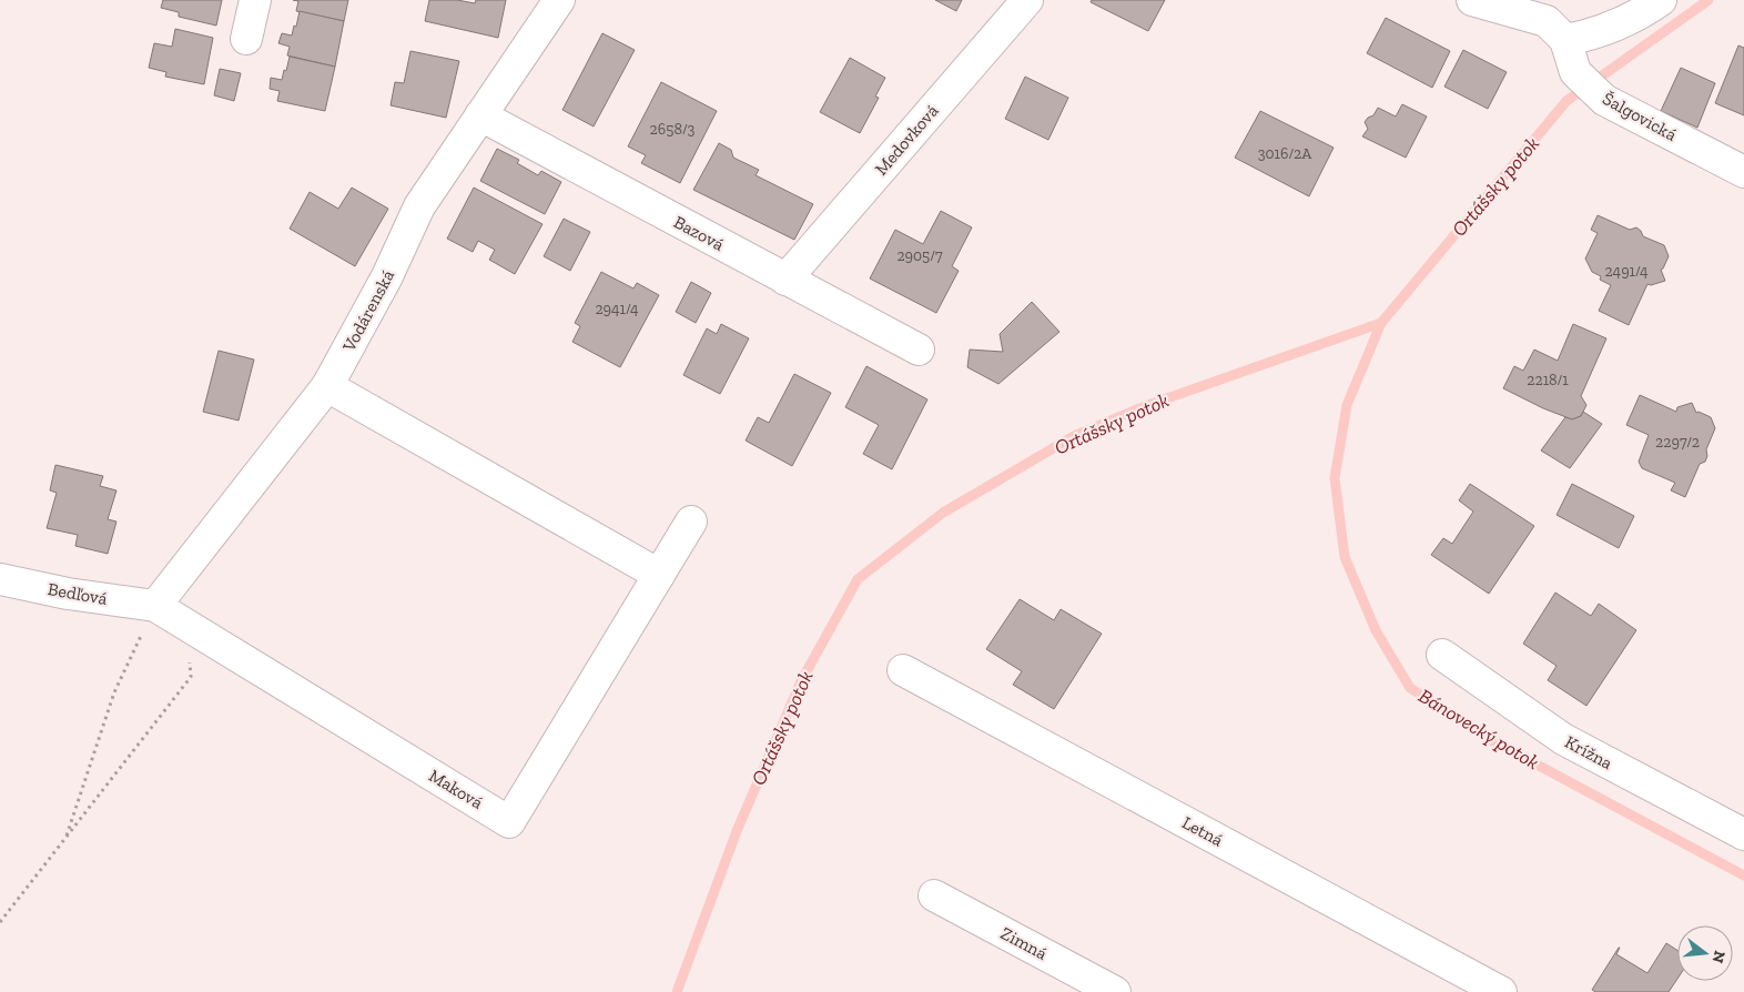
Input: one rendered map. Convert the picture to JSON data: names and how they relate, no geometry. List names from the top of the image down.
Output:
{
  "streets": {
    "street": [
      "Šalgovická",
      "Medovková",
      "Bazová",
      "Vodárenská",
      "Bedľová",
      "Krížna",
      "Maková",
      "Letná",
      "Zimná"
    ]
  },
  "crossings": [
    ["Medovková", "Bazová"],
    ["Bazová", "Vodárenská"],
    ["Vodárenská", "Bedľová"],
    ["Vodárenská", "Maková"],
    ["Bedľová", "Maková"]
  ],
  "water": ["Ortášsky potok", "Bánovecký potok"],
  "house_numbers": [
    "2658/3",
    "3016/2A",
    "2905/7",
    "2491/4",
    "2941/4",
    "2218/1",
    "2297/2"
  ],
  "north": "right"
}
